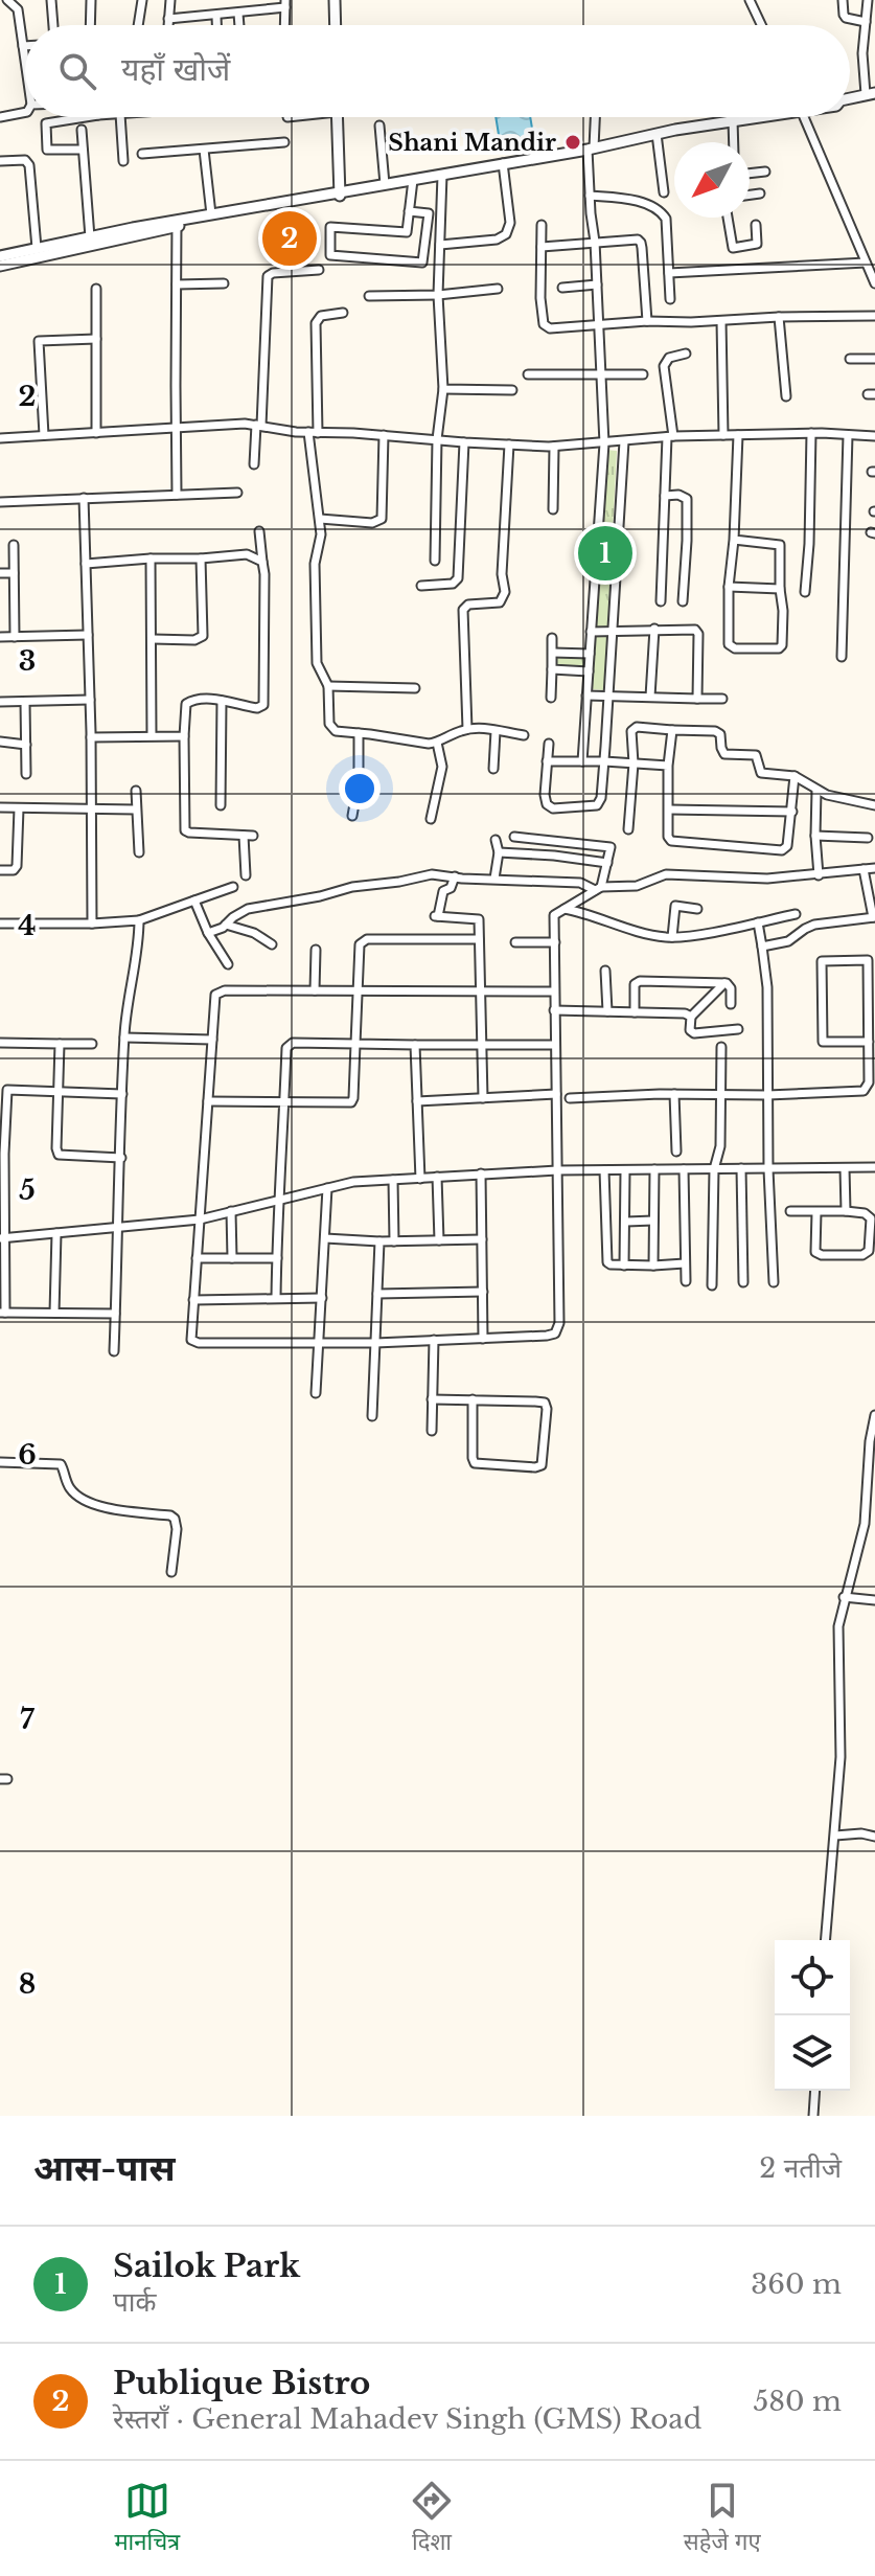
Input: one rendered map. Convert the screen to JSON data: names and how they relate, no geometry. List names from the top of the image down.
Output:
{
  "places": ["Shani Mandir"],
  "north": "bottom left",
  "page": {
    "search": "यहाँ खोजें",
    "pins": ["2", "1"],
    "heading": ["आस-पास", "2 नतीजे"],
    "list": [
      {
        "mark": "1",
        "name": "Sailok Park",
        "note": "पार्क",
        "value": "360 m"
      },
      {
        "mark": "2",
        "name": "Publique Bistro",
        "note": "रेस्तराँ · General Mahadev Singh (GMS) Road",
        "value": "580 m"
      }
    ],
    "nav": ["मानचित्र", "दिशा", "सहेजे गए"]
  },
  "grid": {
    "rows": [
      "2",
      "3",
      "4",
      "5",
      "6",
      "7",
      "8"
    ]
  }
}
